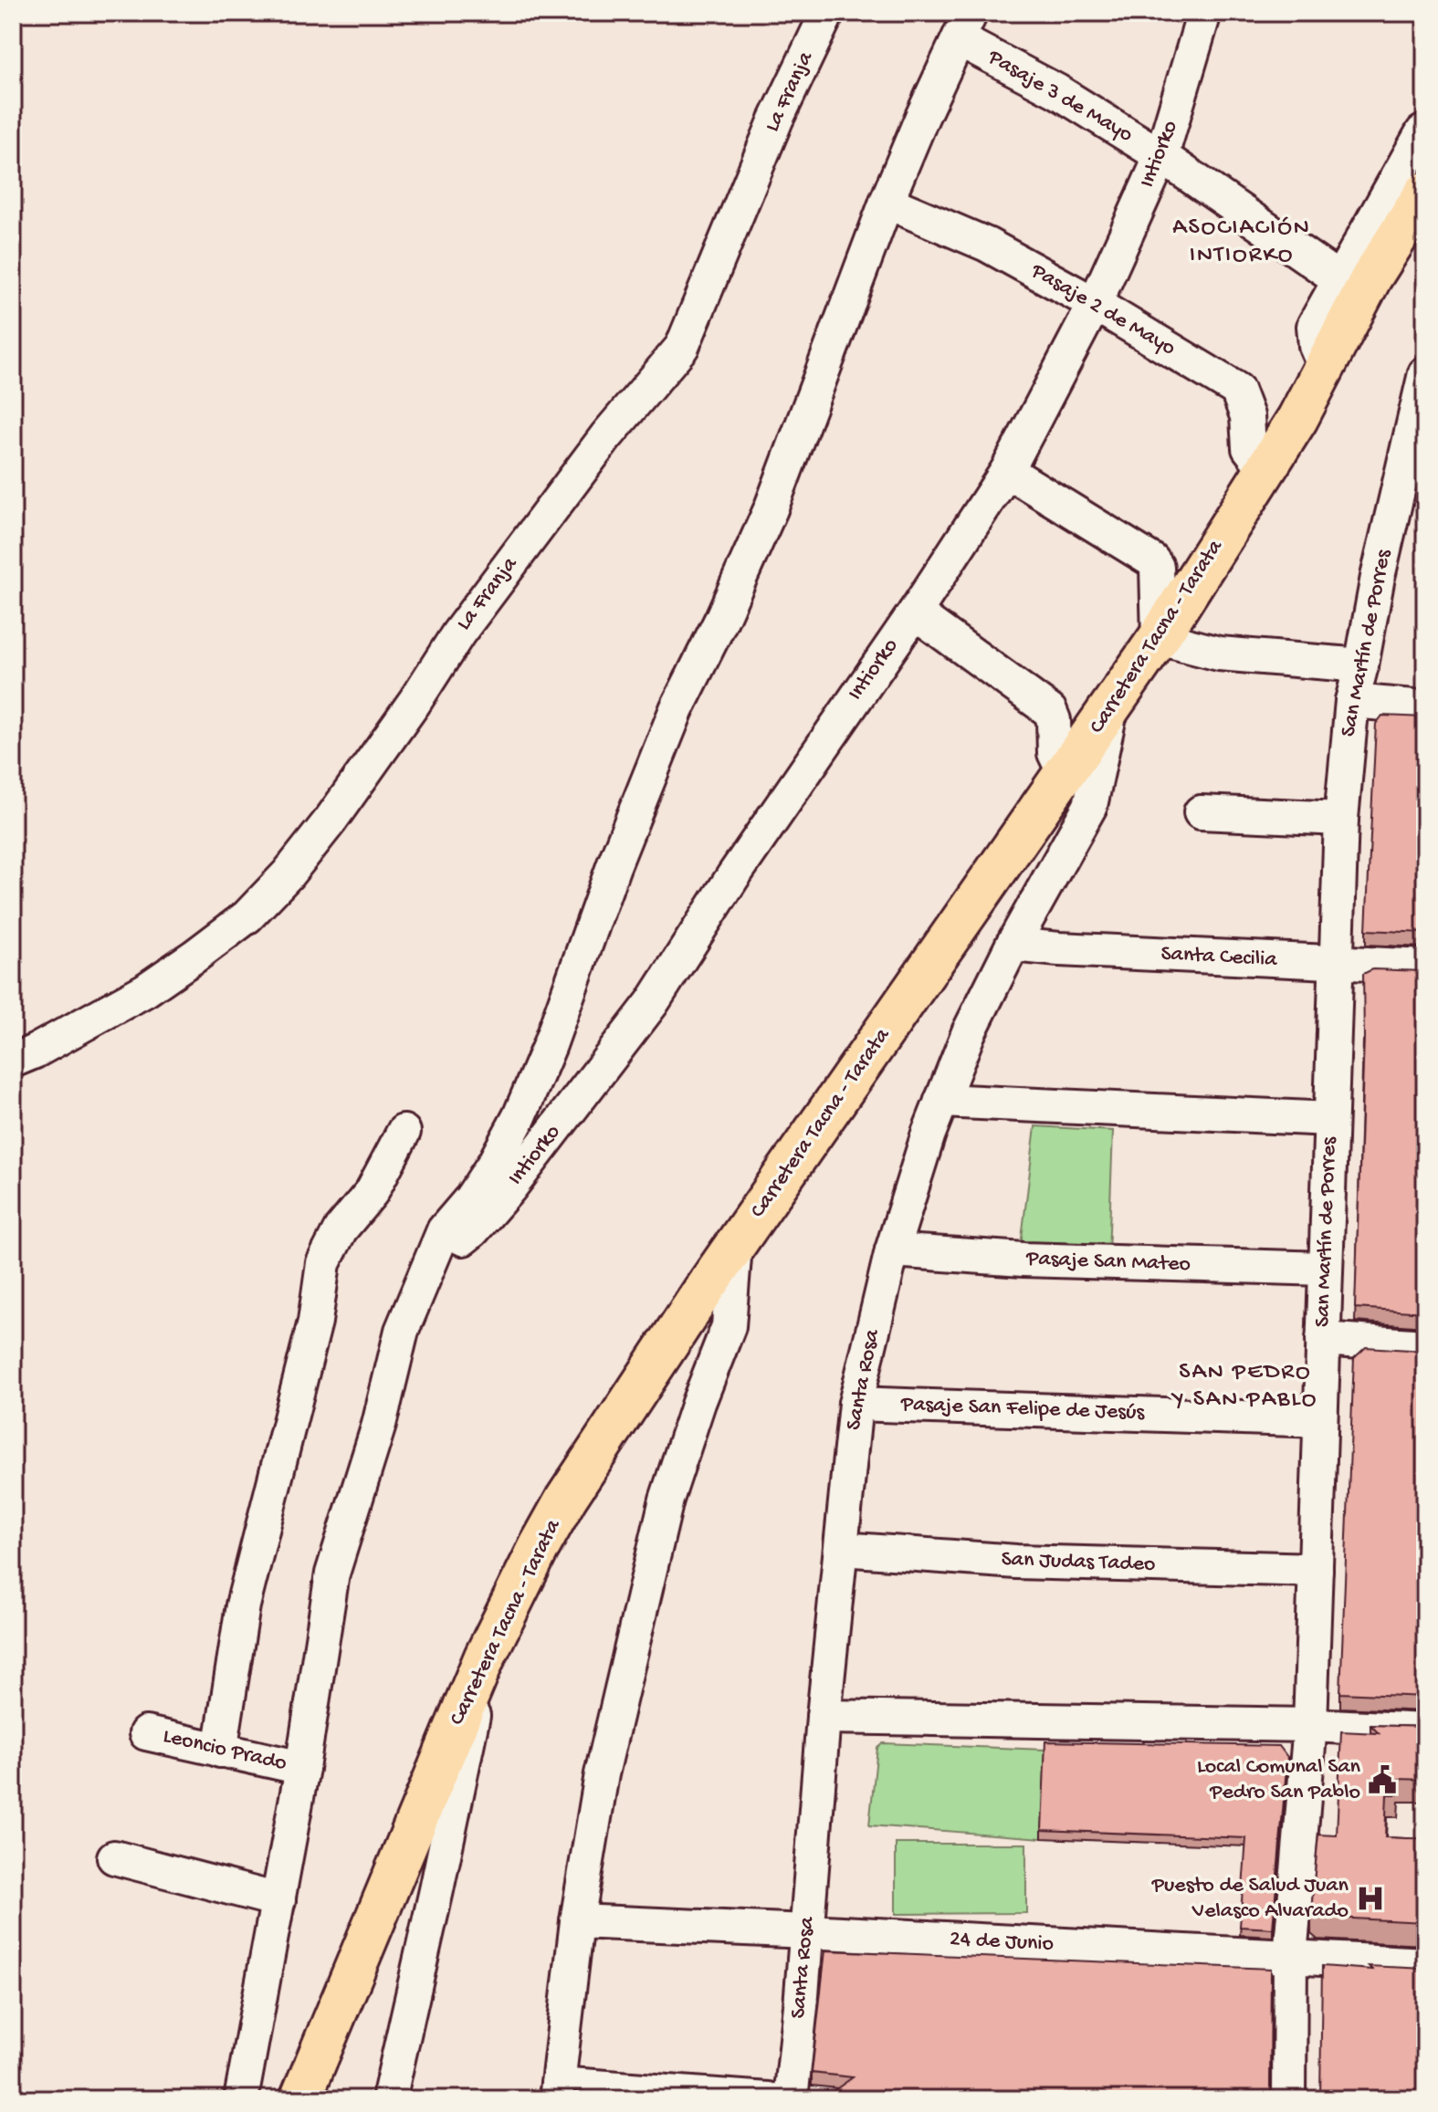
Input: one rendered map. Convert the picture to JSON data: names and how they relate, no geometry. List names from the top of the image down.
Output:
{
  "streets": {
    "highway": ["Carretera Tacna - Tarata"],
    "street": [
      "La Franja",
      "Pasaje 3 de Mayo",
      "Intiorko",
      "Pasaje 2 de Mayo",
      "San Martín de Porres",
      "Santa Cecilia",
      "Pasaje San Mateo",
      "Santa Rosa",
      "Pasaje San Felipe de Jesús",
      "San Judas Tadeo",
      "Leoncio Prado",
      "24 de Junio"
    ]
  },
  "crossings": [
    ["Pasaje 3 de Mayo", "Intiorko"],
    ["Intiorko", "Pasaje 2 de Mayo"],
    ["Pasaje 2 de Mayo", "Carretera Tacna - Tarata"],
    ["Carretera Tacna - Tarata", "Santa Rosa"],
    ["San Martín de Porres", "Santa Cecilia"],
    ["San Martín de Porres", "Pasaje San Mateo"],
    ["San Martín de Porres", "Pasaje San Felipe de Jesús"],
    ["San Martín de Porres", "San Judas Tadeo"],
    ["San Martín de Porres", "24 de Junio"],
    ["Santa Cecilia", "Santa Rosa"],
    ["Pasaje San Mateo", "Santa Rosa"],
    ["Santa Rosa", "Pasaje San Felipe de Jesús"],
    ["Santa Rosa", "San Judas Tadeo"],
    ["Santa Rosa", "24 de Junio"]
  ],
  "districts": ["ASOCIACIÓN INTIORKO", "SAN PEDRO Y SAN PABLO"],
  "places": {
    "public building": ["Local Comunal San Pedro San Pablo"],
    "hospital": ["Puesto de Salud Juan Velasco Alvarado"]
  }
}
